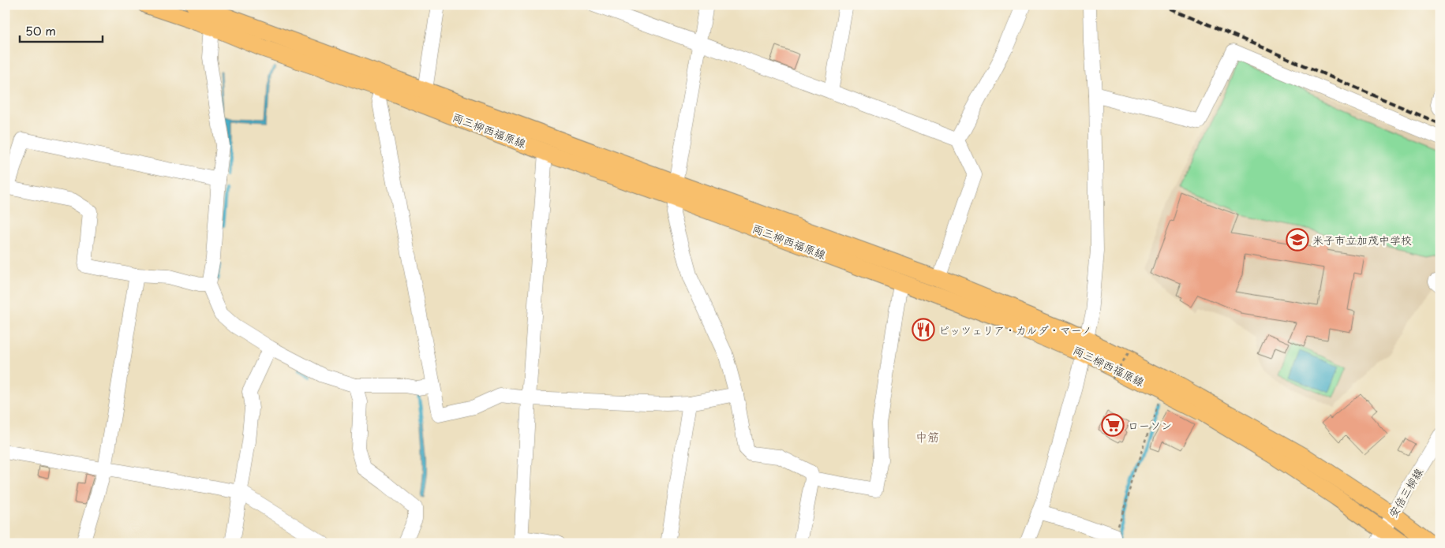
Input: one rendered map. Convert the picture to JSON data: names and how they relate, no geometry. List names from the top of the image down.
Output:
{
  "streets": {
    "main road": ["両三柳西福原線"],
    "street": ["安倍三柳線"]
  },
  "crossings": [
    ["両三柳西福原線", "安倍三柳線"]
  ],
  "districts": ["中筋"],
  "places": {
    "school or university": ["米子市立加茂中学校"],
    "restaurant": ["ピッツェリア・カルダ・マーノ"],
    "supermarket": ["ローソン"]
  },
  "scale_bar": "50 m"
}
